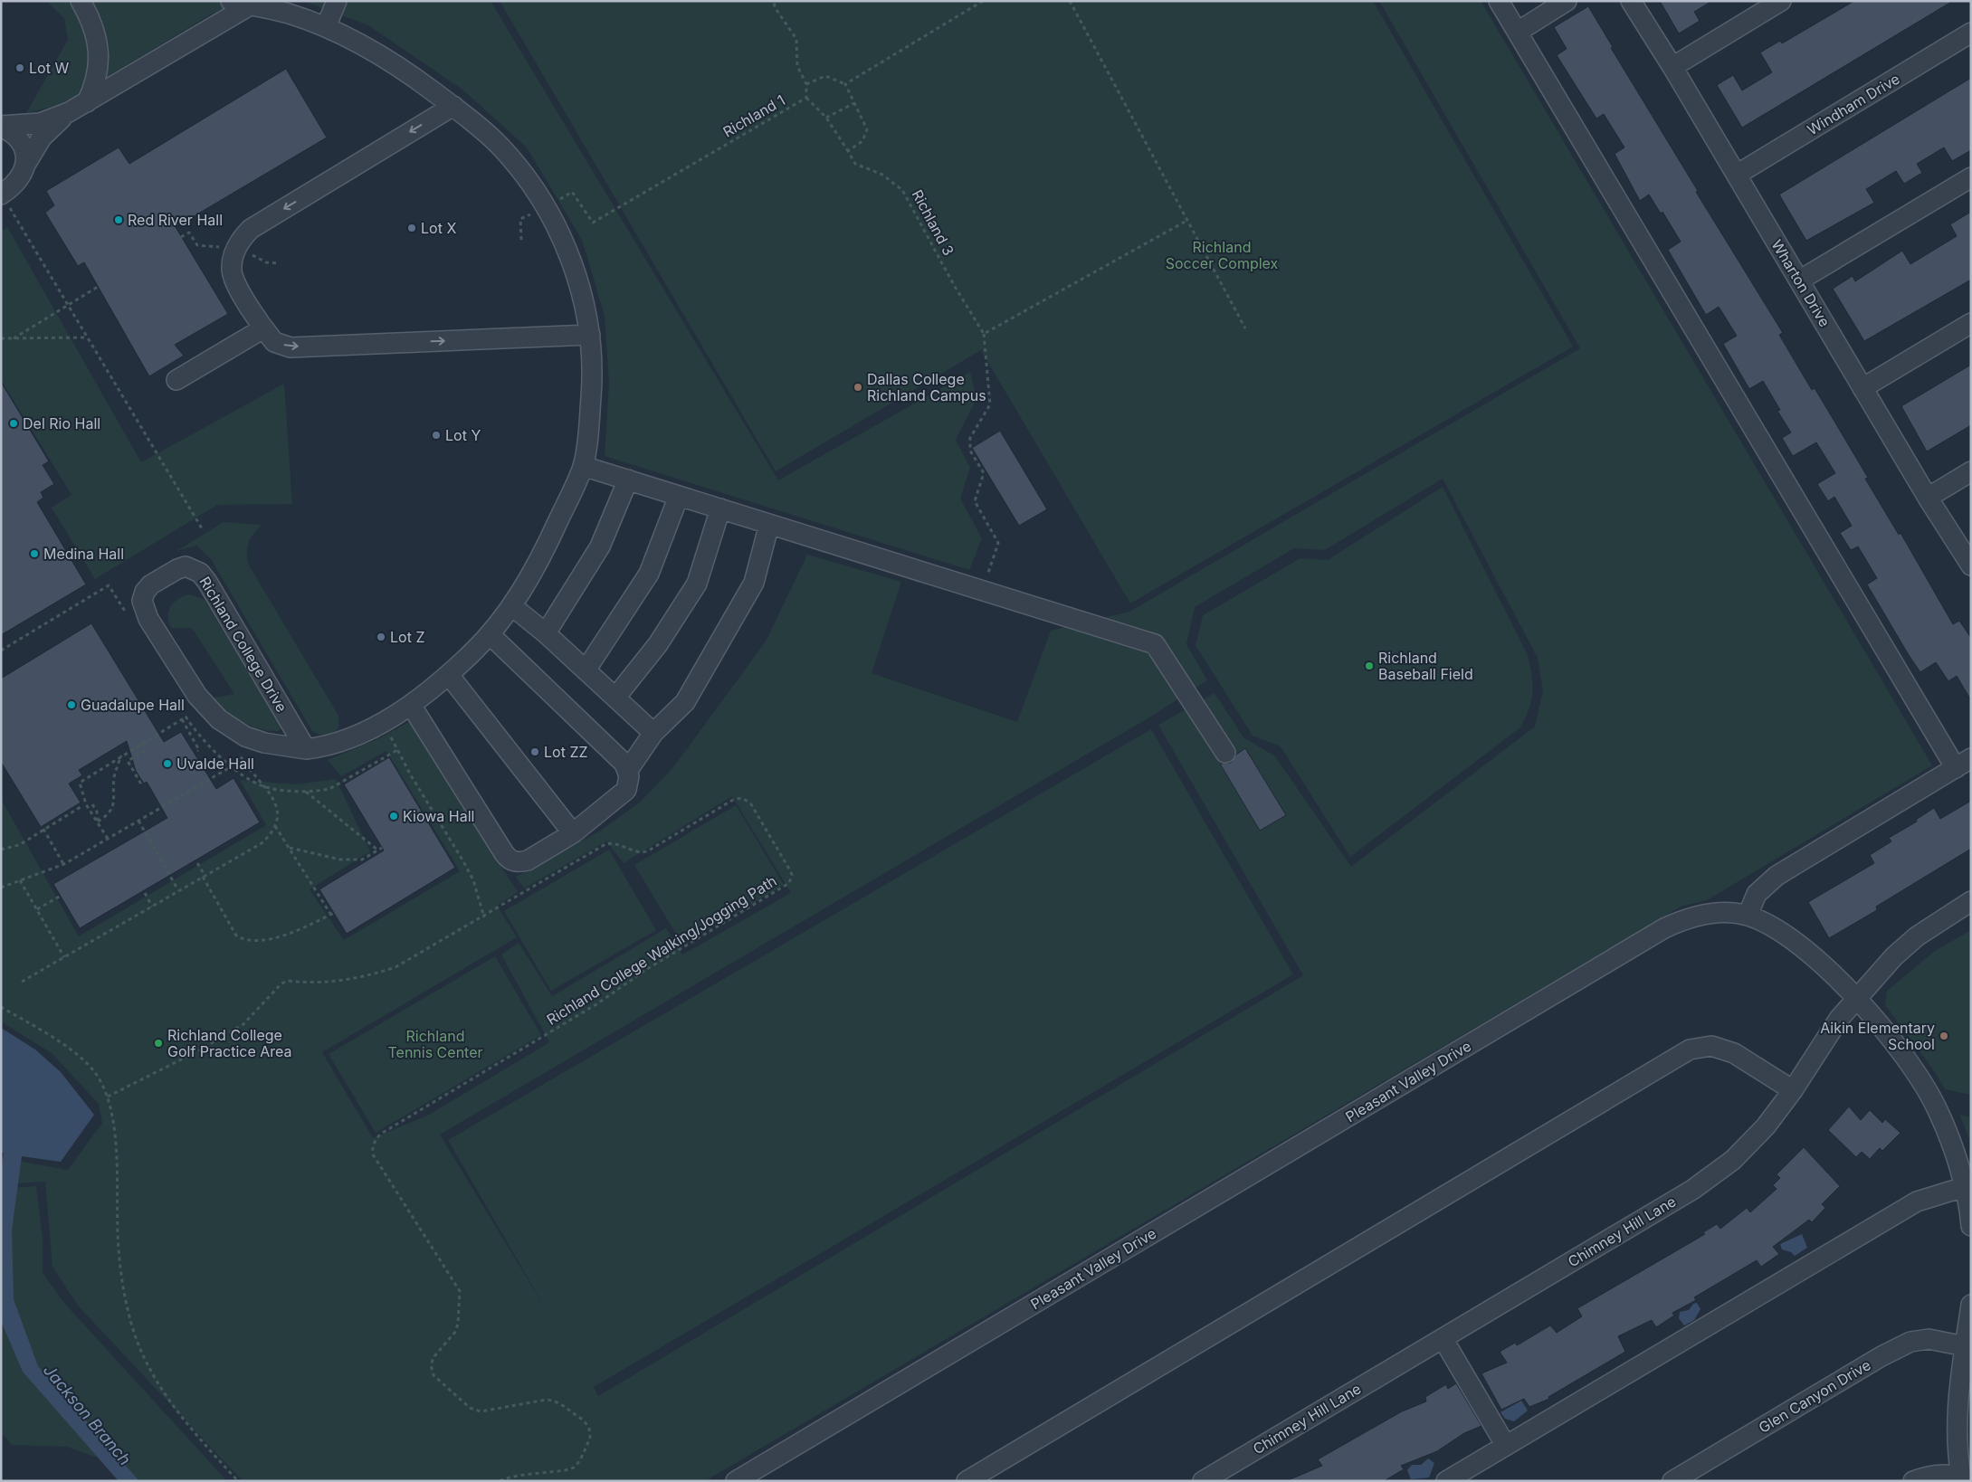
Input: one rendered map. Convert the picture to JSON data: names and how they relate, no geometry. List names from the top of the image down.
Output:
{
  "streets": {
    "street": [
      "Windham Drive",
      "Wharton Drive",
      "Richland College Drive",
      "Pleasant Valley Drive",
      "Chimney Hill Lane",
      "Glen Canyon Drive"
    ],
    "path": ["Richland 1", "Richland 3", "Richland College Walking/Jogging Path"]
  },
  "crossings": [
    ["Windham Drive", "Wharton Drive"],
    ["Richland 1", "Richland 3"],
    ["Pleasant Valley Drive", "Chimney Hill Lane"]
  ],
  "water": ["Jackson Branch"],
  "parks": ["Richland Soccer Complex", "Richland Tennis Center"],
  "places": [
    "Lot W",
    "Red River Hall",
    "Lot X",
    "Dallas College Richland Campus",
    "Del Rio Hall",
    "Lot Y",
    "Medina Hall",
    "Lot Z",
    "Richland Baseball Field",
    "Guadalupe Hall",
    "Lot ZZ",
    "Uvalde Hall",
    "Kiowa Hall",
    "Aikin Elementary School",
    "Richland College Golf Practice Area"
  ]
}
